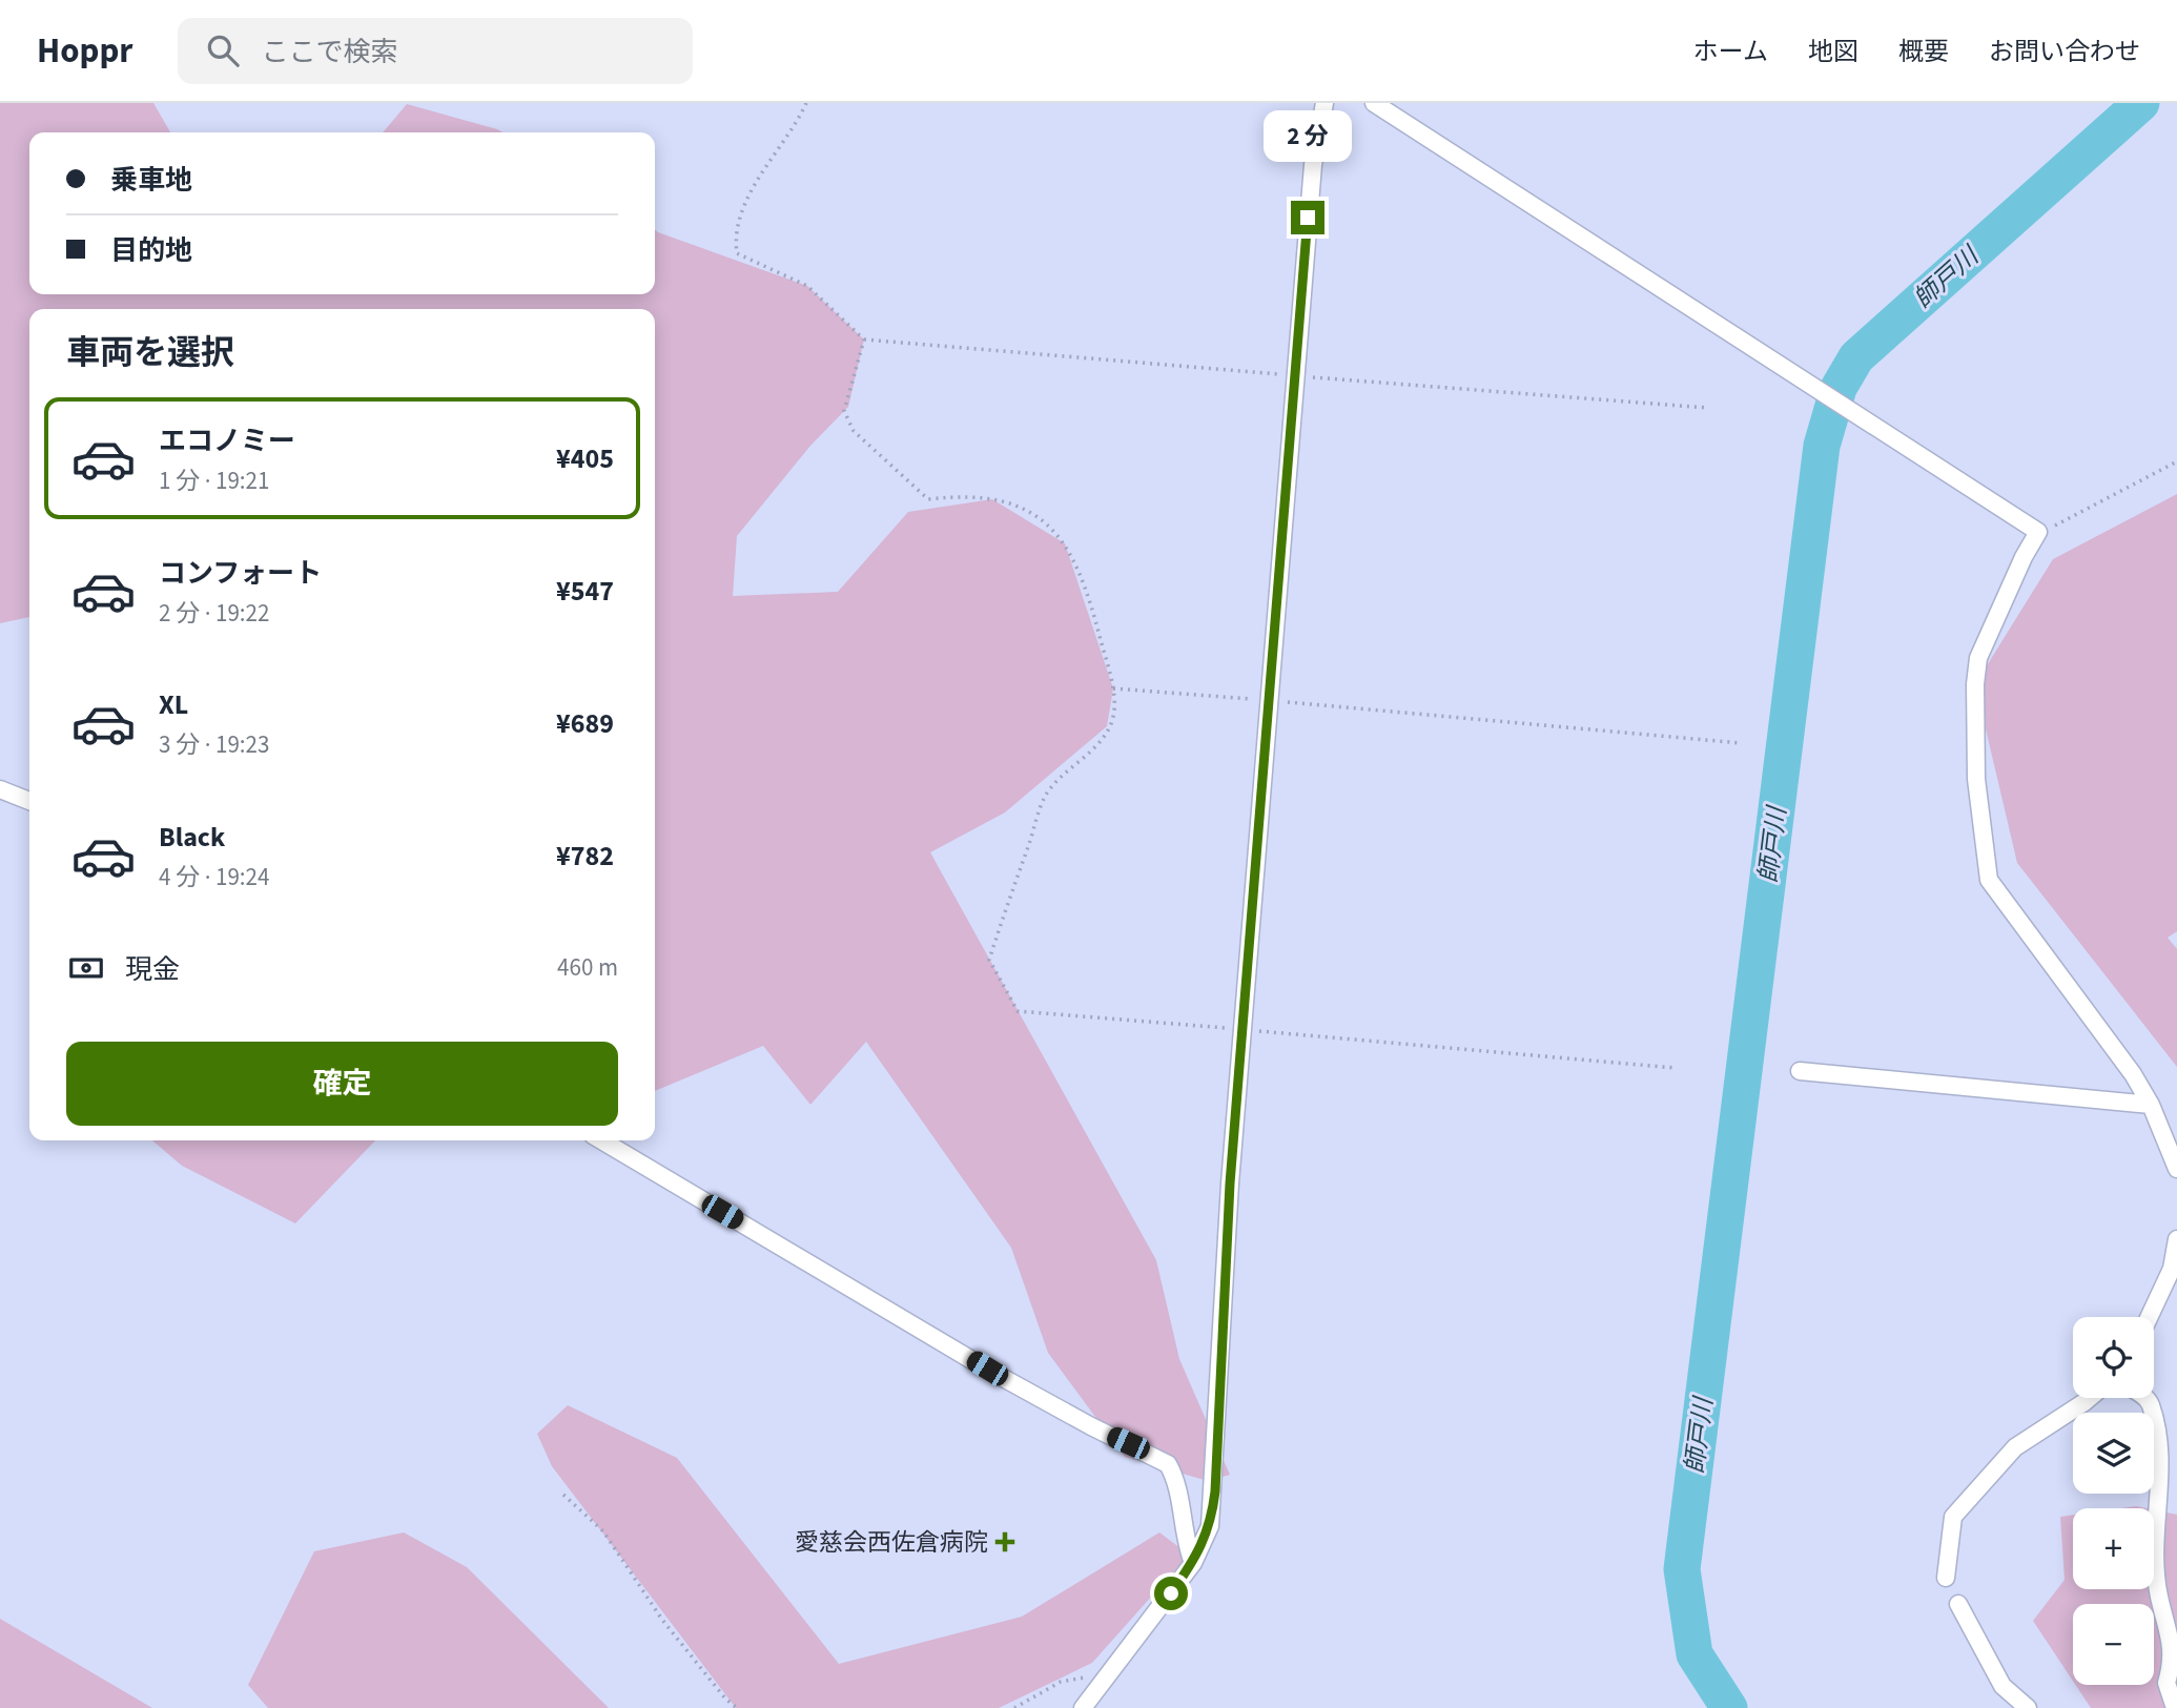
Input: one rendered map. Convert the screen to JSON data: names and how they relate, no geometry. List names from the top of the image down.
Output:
{
  "water": ["師戸川"],
  "places": {
    "health": ["愛慈会西佐倉病院"]
  },
  "page": {
    "header": "Hoppr",
    "search": "ここで検索",
    "nav": [
      "ホーム",
      "地図",
      "概要",
      "お問い合わせ"
    ],
    "bubble": "2 分",
    "banner": ["乗車地", "目的地"],
    "heading": "車両を選択",
    "list": [
      {
        "name": "エコノミー",
        "note": "1 分 · 19:21",
        "value": "¥405"
      },
      {
        "name": "コンフォート",
        "note": "2 分 · 19:22",
        "value": "¥547"
      },
      {
        "name": "XL",
        "note": "3 分 · 19:23",
        "value": "¥689"
      },
      {
        "name": "Black",
        "note": "4 分 · 19:24",
        "value": "¥782"
      }
    ],
    "pay": ["現金", "460 m"],
    "buttons": "確定",
    "map_buttons": ["+", "−"]
  }
}
